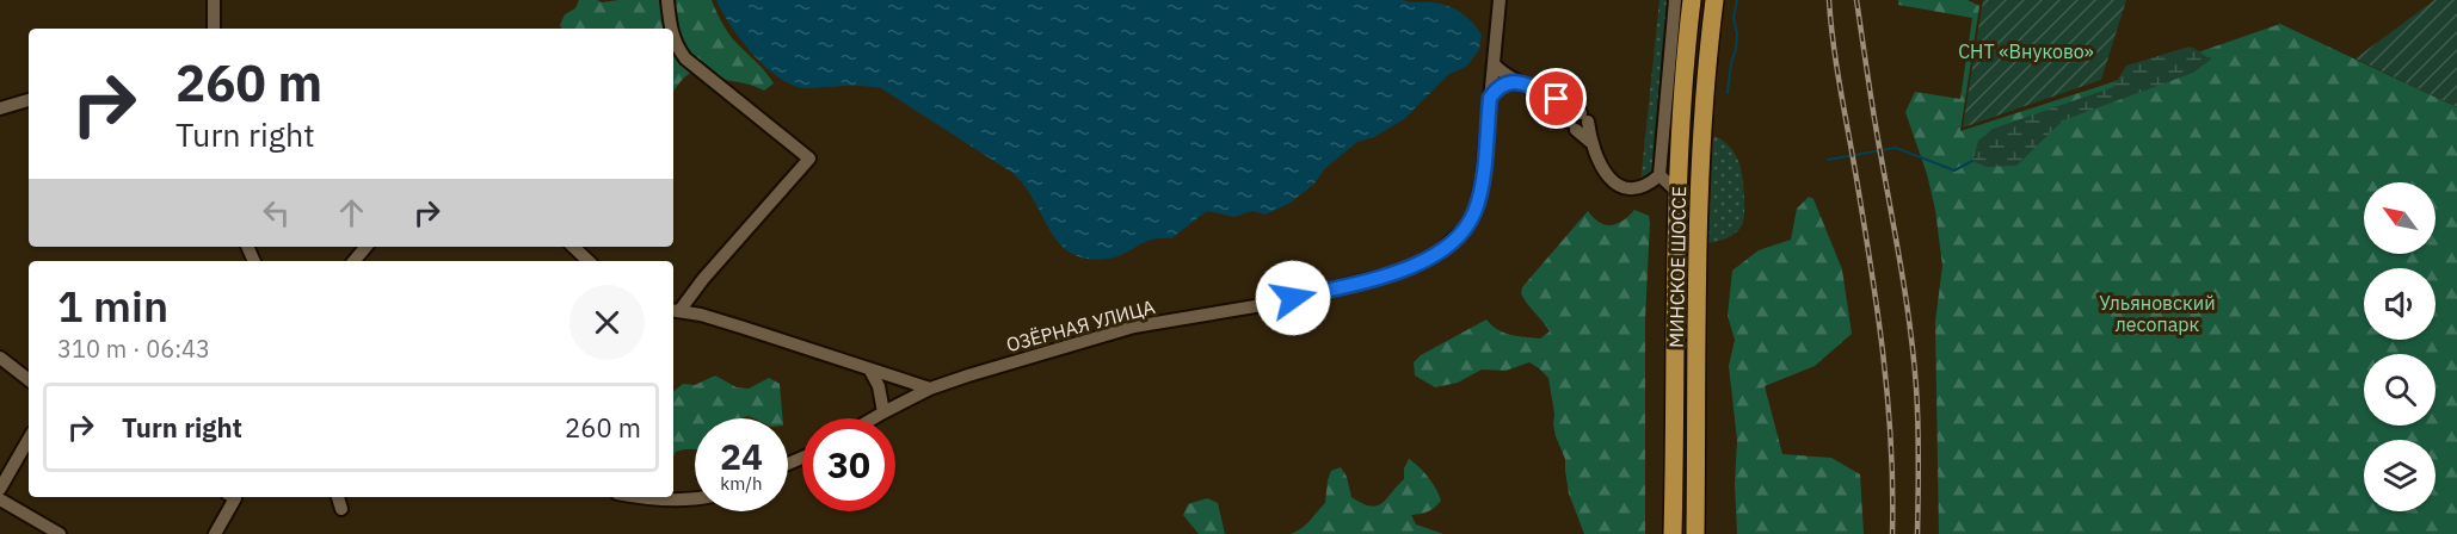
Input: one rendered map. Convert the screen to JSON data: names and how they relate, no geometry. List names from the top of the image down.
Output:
{
  "streets": {
    "highway": ["МИНСКОЕ ШОССЕ"],
    "street": ["ОЗЁРНАЯ УЛИЦА"]
  },
  "parks": ["СНТ «Внуково»", "Ульяновский лесопарк"],
  "north": "top left",
  "page": {
    "turn": ["260 m", "Turn right"],
    "heading": ["1 min", "310 m · 06:43"],
    "list": [
      {
        "name": "Turn right",
        "value": "260 m"
      }
    ],
    "speed": "24 km/h",
    "limit": "30"
  }
}
